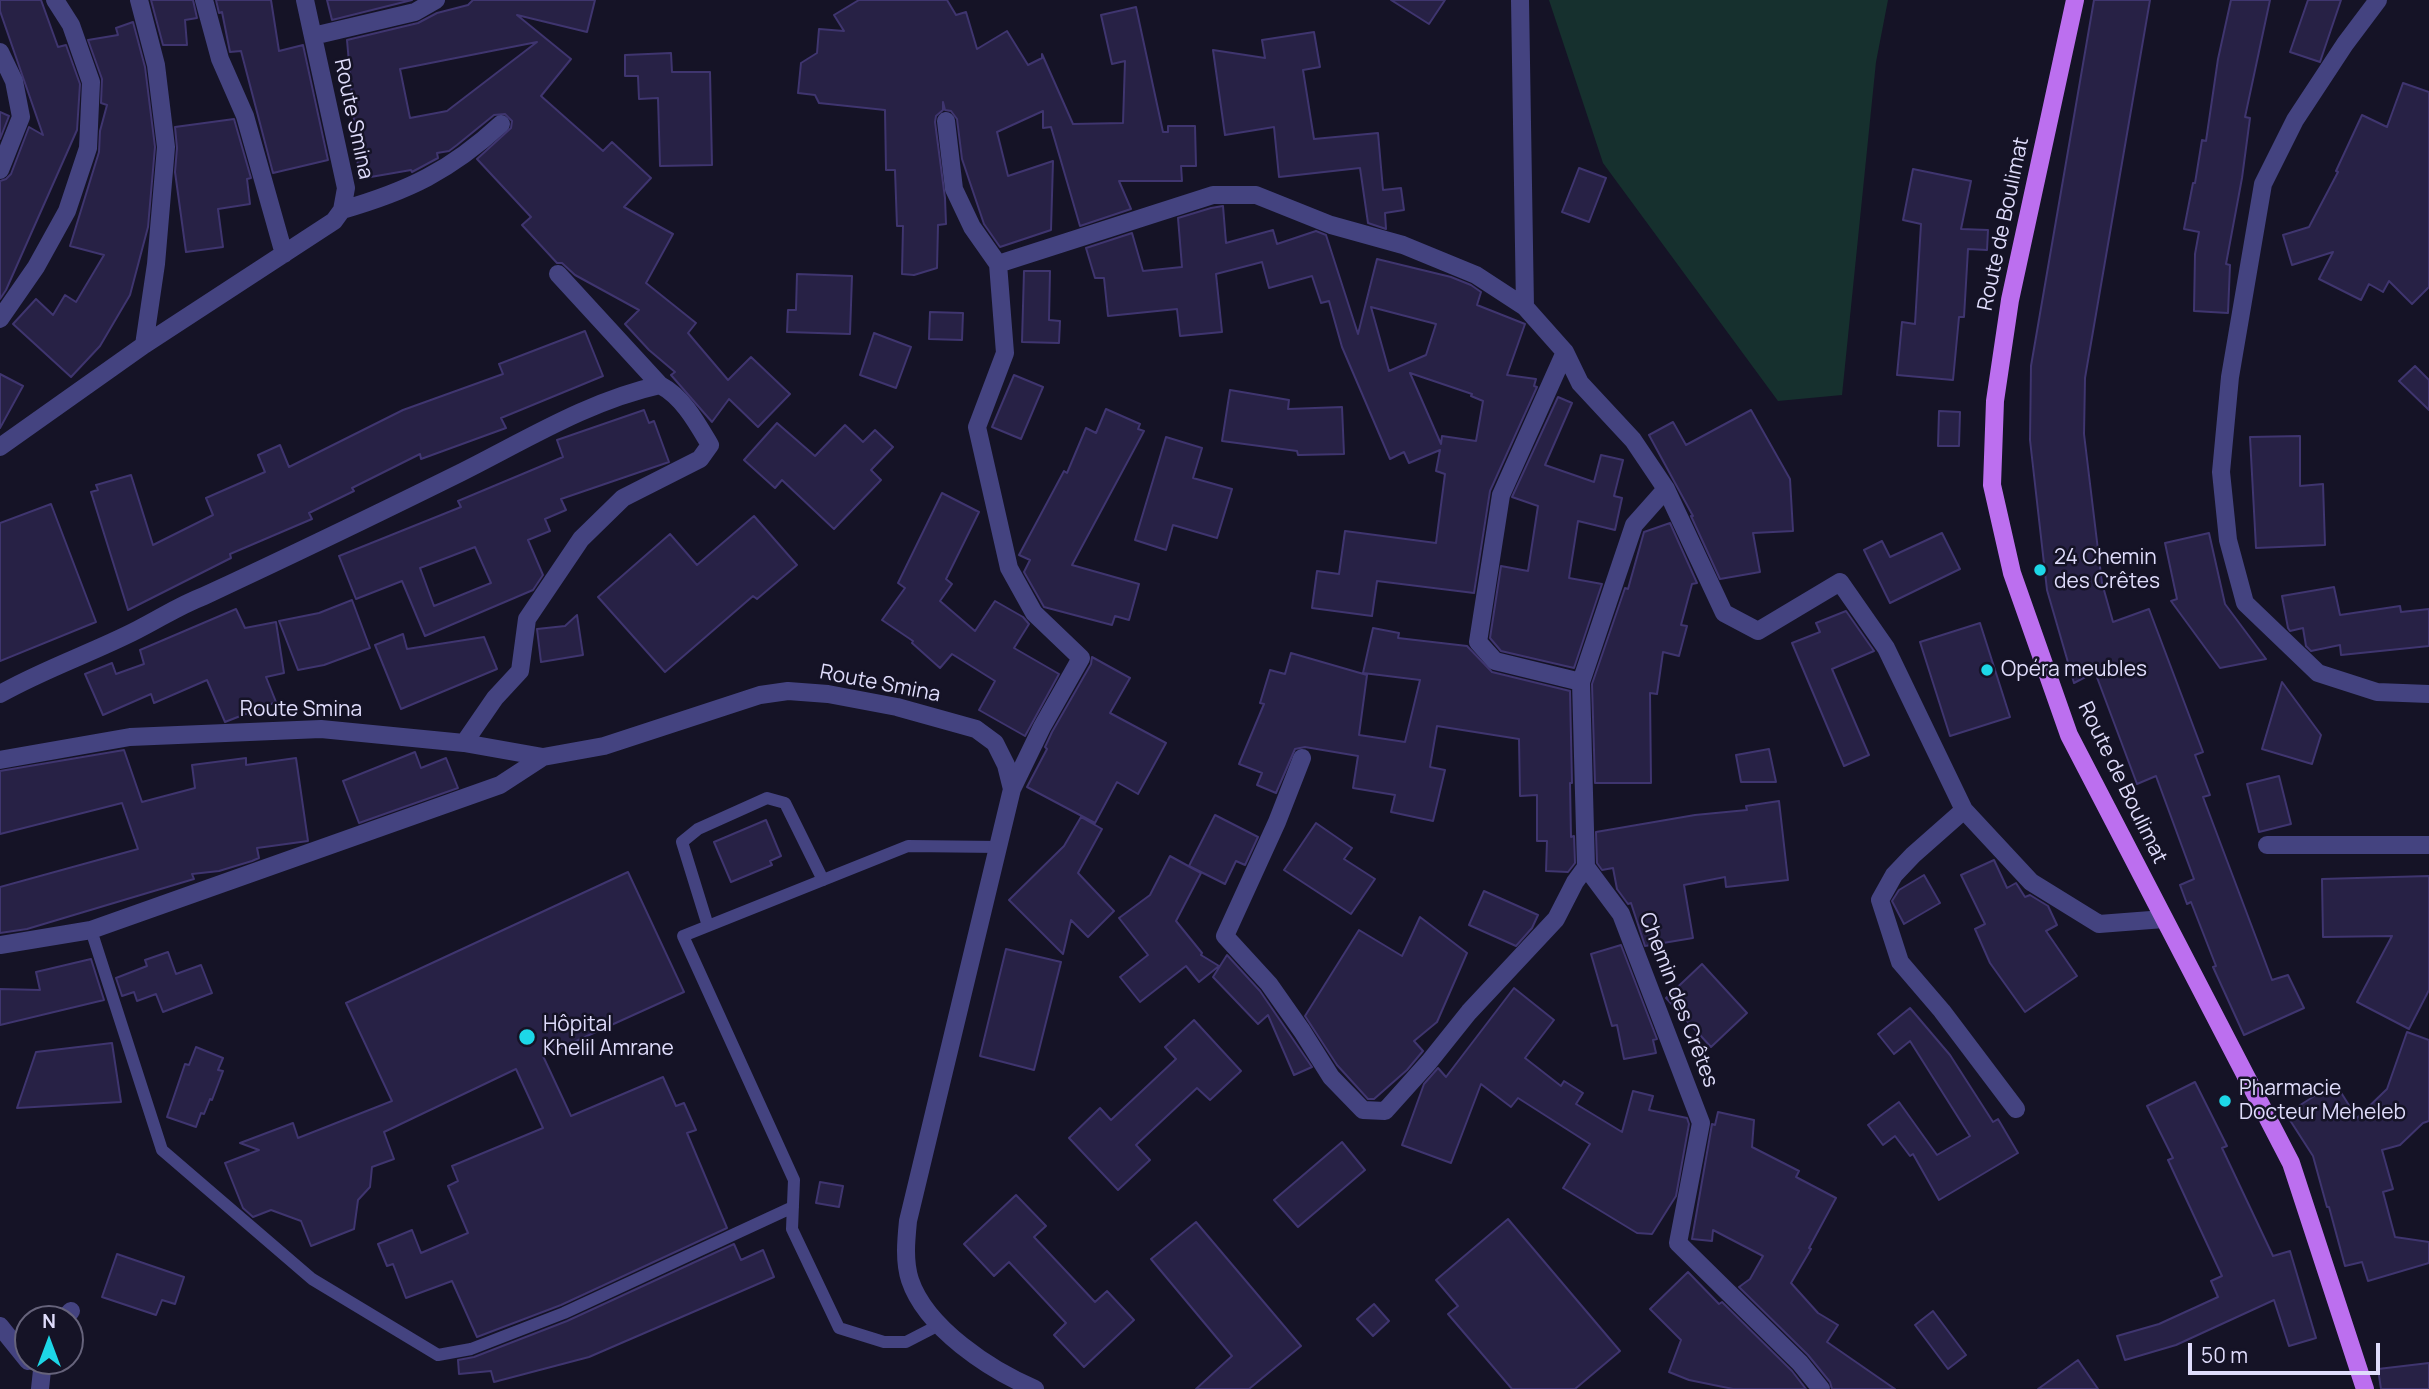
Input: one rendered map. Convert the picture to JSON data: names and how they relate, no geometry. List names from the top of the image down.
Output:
{
  "streets": {
    "main road": ["Route de Boulimat"],
    "street": ["Route Smina", "Chemin des Crêtes"]
  },
  "places": [
    "24 Chemin des Crêtes",
    "Opéra meubles",
    "Hôpital Khelil Amrane",
    "Pharmacie Docteur Meheleb"
  ],
  "scale_bar": "50 m",
  "north": "top"
}
